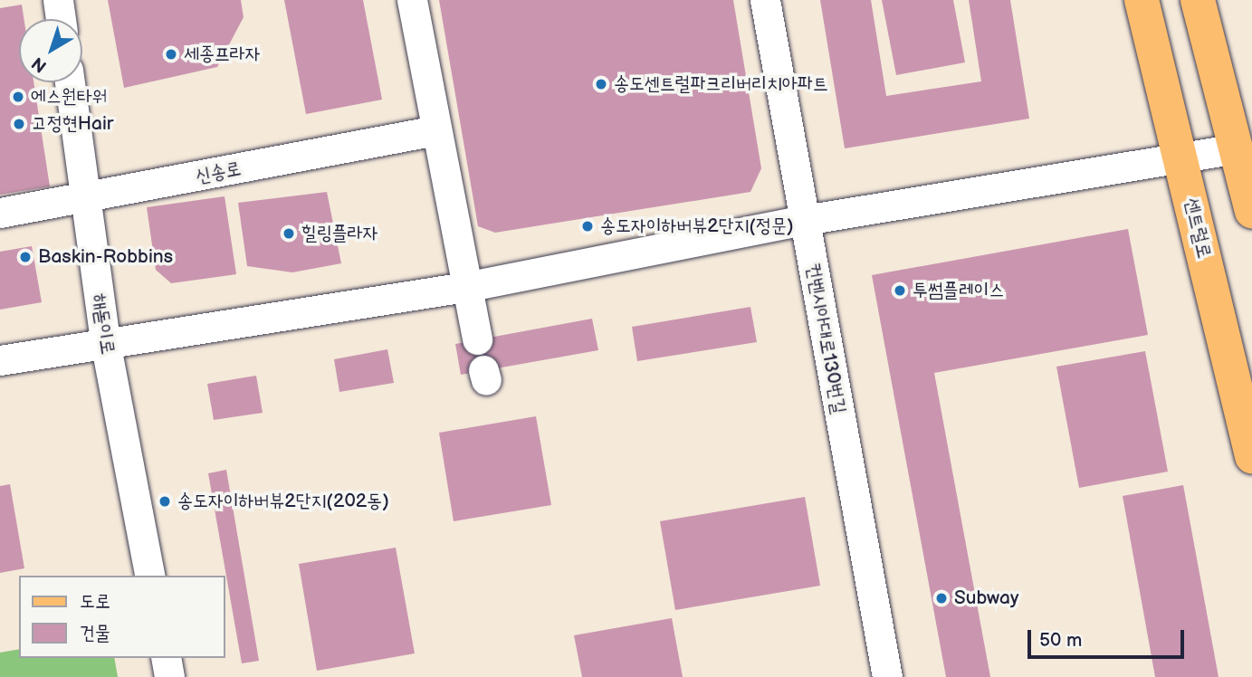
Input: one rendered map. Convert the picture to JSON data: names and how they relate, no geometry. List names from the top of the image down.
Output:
{
  "streets": {
    "main road": ["센트럴로"],
    "street": ["신송로", "해돋이로", "컨벤시아대로130번길"]
  },
  "crossings": [
    ["신송로", "해돋이로"]
  ],
  "places": [
    "세종프라자",
    "송도센트럴파크리버리치아파트",
    "에스원타워",
    "고정현Hair",
    "송도자이하버뷰2단지(정문)",
    "힐링플라자",
    "Baskin-Robbins",
    "투썸플레이스",
    "송도자이하버뷰2단지(202동)",
    "Subway"
  ],
  "legend": ["도로", "건물"],
  "scale_bar": "50 m",
  "north": "bottom left"
}
